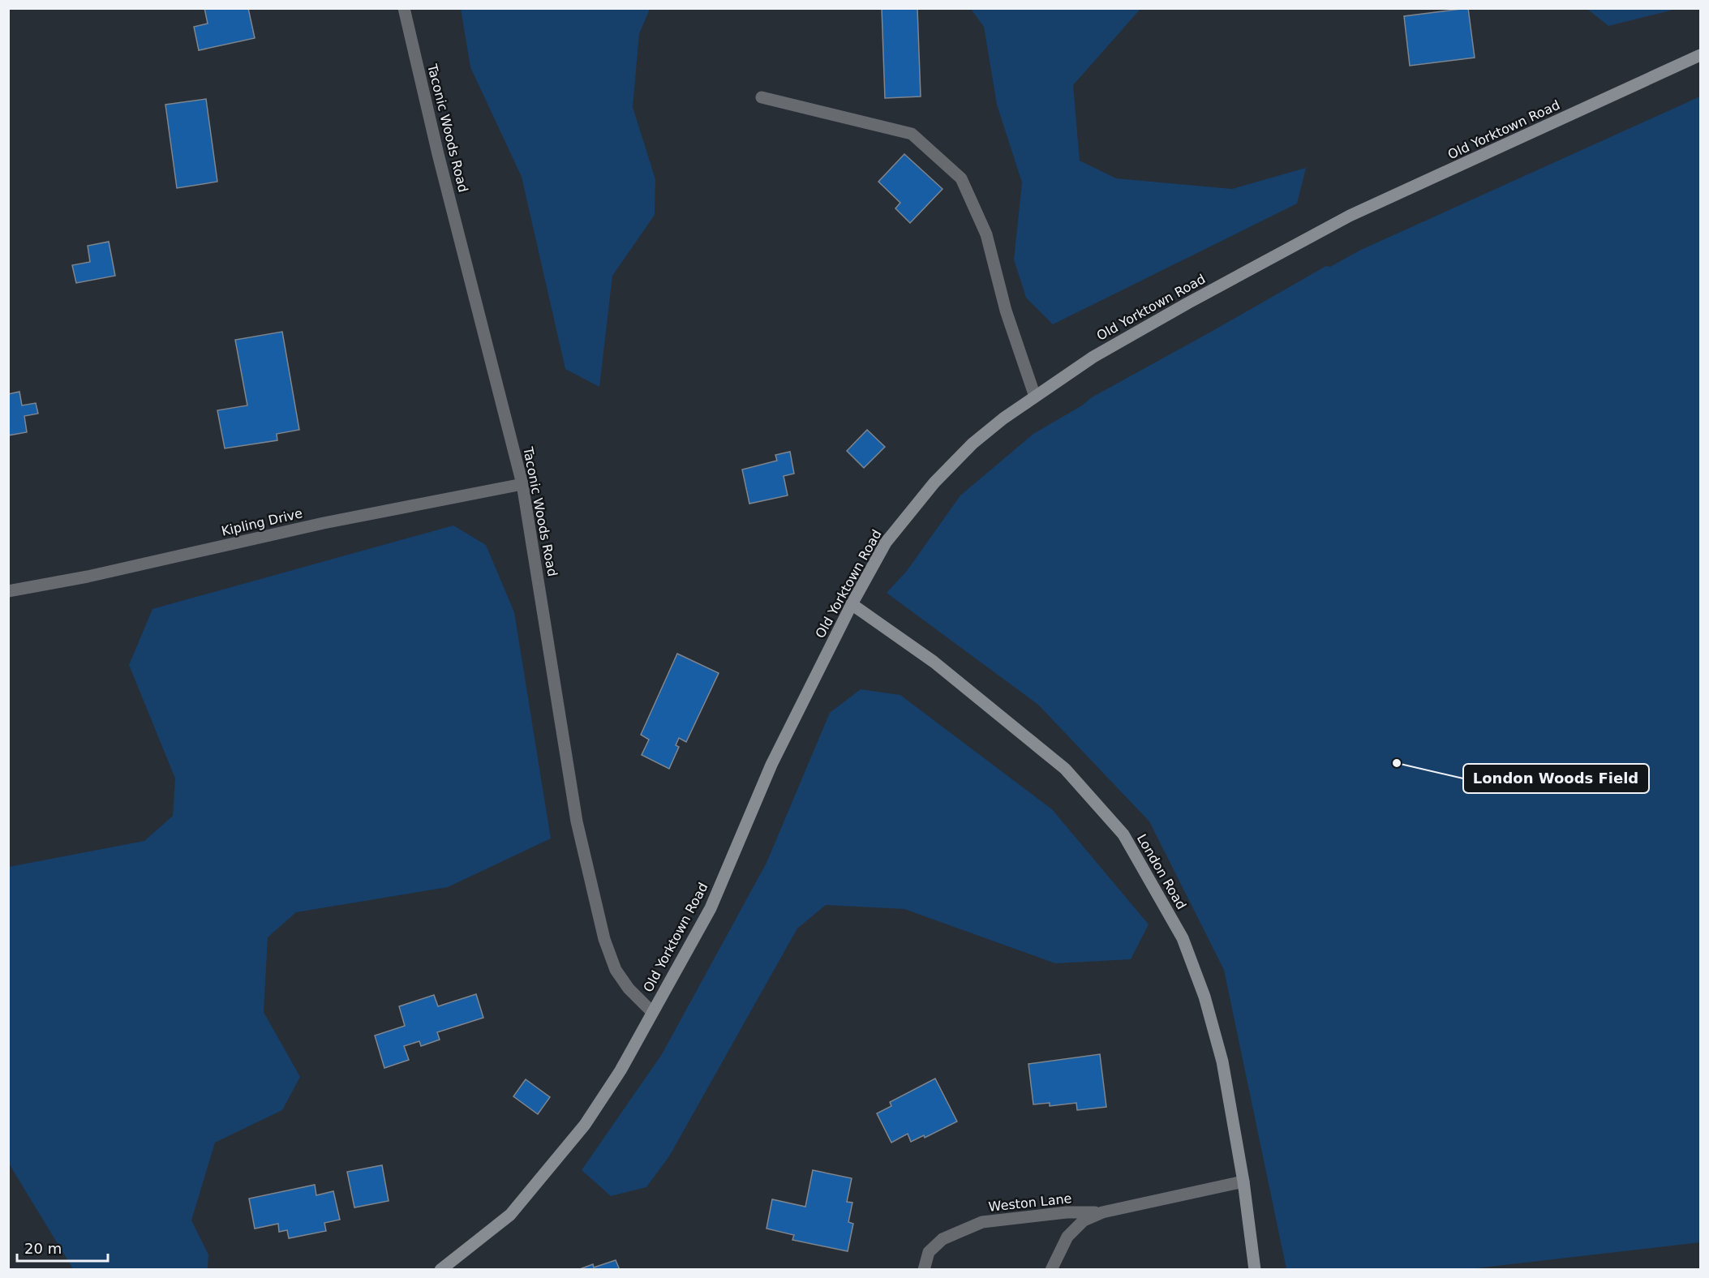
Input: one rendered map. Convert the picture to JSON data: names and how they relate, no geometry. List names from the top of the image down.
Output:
{
  "streets": {
    "main road": ["Old Yorktown Road", "London Road"],
    "street": ["Taconic Woods Road", "Kipling Drive", "Weston Lane"]
  },
  "crossings": [
    ["Taconic Woods Road", "Old Yorktown Road"],
    ["Taconic Woods Road", "Kipling Drive"],
    ["Old Yorktown Road", "London Road"],
    ["London Road", "Weston Lane"]
  ],
  "places": ["London Woods Field"],
  "scale_bar": "20 m"
}
